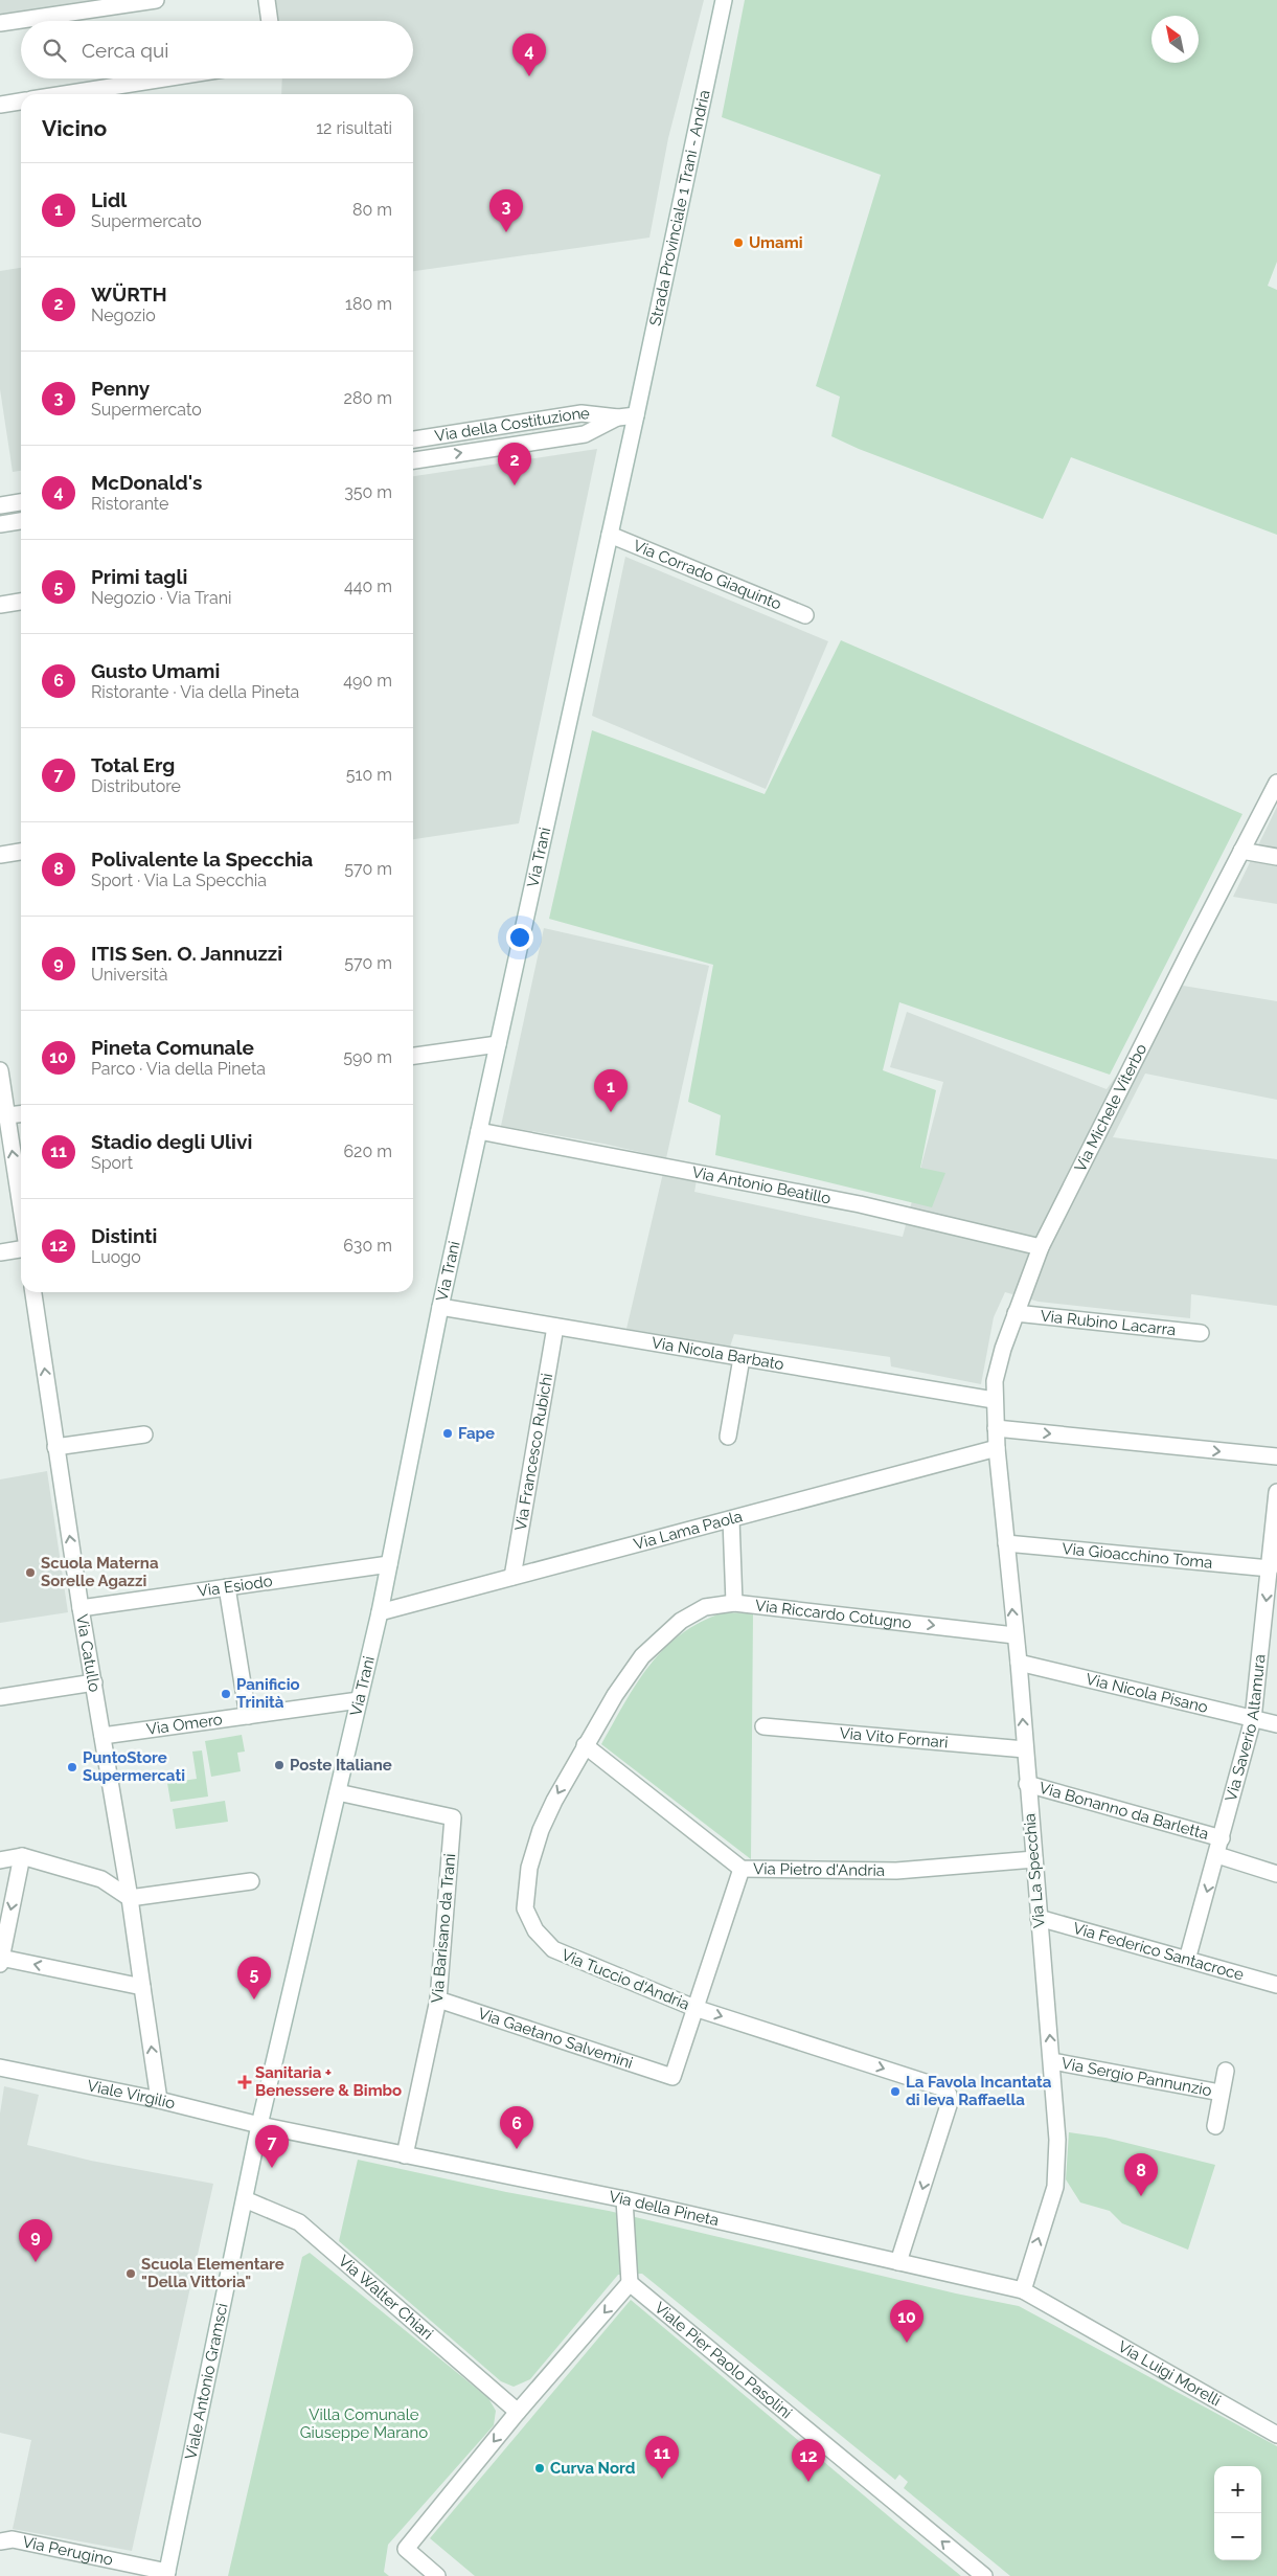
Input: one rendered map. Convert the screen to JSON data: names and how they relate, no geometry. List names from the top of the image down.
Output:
{
  "streets": {
    "street": [
      "Strada Provinciale 1 Trani - Andria",
      "Via della Costituzione",
      "Via Corrado Giaquinto",
      "Via Trani",
      "Via Michele Viterbo",
      "Via Antonio Beatillo",
      "Via Rubino Lacarra",
      "Via Nicola Barbato",
      "Via Francesco Rubichi",
      "Via Lama Paola",
      "Via Gioacchino Toma",
      "Via Esiodo",
      "Via Riccardo Cotugno",
      "Via Catullo",
      "Via Nicola Pisano",
      "Via Omero",
      "Via Saverio Altamura",
      "Via Vito Fornari",
      "Via Bonanno da Barletta",
      "Via Pietro d'Andria",
      "Via La Specchia",
      "Via Barisano da Trani",
      "Via Federico Santacroce",
      "Via Tuccio d'Andria",
      "Via Gaetano Salvemini",
      "Via Sergio Pannunzio",
      "Viale Virgilio",
      "Via della Pineta",
      "Via Walter Chiari",
      "Viale Pier Paolo Pasolini",
      "Via Luigi Morelli",
      "Viale Antonio Gramsci",
      "Via Perugino"
    ]
  },
  "crossings": [
    ["Strada Provinciale 1 Trani - Andria", "Via della Costituzione"],
    ["Strada Provinciale 1 Trani - Andria", "Via Trani"],
    ["Via della Costituzione", "Via Trani"],
    ["Via Corrado Giaquinto", "Via Trani"],
    ["Via Trani", "Via Antonio Beatillo"],
    ["Via Trani", "Via Nicola Barbato"],
    ["Via Trani", "Via Lama Paola"],
    ["Via Trani", "Via Esiodo"],
    ["Via Trani", "Via Omero"],
    ["Via Trani", "Via Barisano da Trani"],
    ["Via Trani", "Viale Virgilio"],
    ["Via Trani", "Via della Pineta"],
    ["Via Trani", "Viale Antonio Gramsci"],
    ["Via Michele Viterbo", "Via Antonio Beatillo"],
    ["Via Michele Viterbo", "Via Rubino Lacarra"],
    ["Via Michele Viterbo", "Via Nicola Barbato"],
    ["Via Michele Viterbo", "Via Lama Paola"],
    ["Via Michele Viterbo", "Via La Specchia"],
    ["Via Nicola Barbato", "Via Francesco Rubichi"],
    ["Via Francesco Rubichi", "Via Lama Paola"],
    ["Via Lama Paola", "Via Riccardo Cotugno"],
    ["Via Lama Paola", "Via La Specchia"],
    ["Via Gioacchino Toma", "Via Saverio Altamura"],
    ["Via Gioacchino Toma", "Via La Specchia"],
    ["Via Esiodo", "Via Catullo"],
    ["Via Riccardo Cotugno", "Via La Specchia"],
    ["Via Riccardo Cotugno", "Via Tuccio d'Andria"],
    ["Via Catullo", "Via Omero"],
    ["Via Catullo", "Viale Virgilio"],
    ["Via Nicola Pisano", "Via Saverio Altamura"],
    ["Via Nicola Pisano", "Via La Specchia"],
    ["Via Saverio Altamura", "Via Bonanno da Barletta"],
    ["Via Saverio Altamura", "Via Federico Santacroce"],
    ["Via Vito Fornari", "Via La Specchia"],
    ["Via Bonanno da Barletta", "Via La Specchia"],
    ["Via Pietro d'Andria", "Via La Specchia"],
    ["Via Pietro d'Andria", "Via Tuccio d'Andria"],
    ["Via La Specchia", "Via Federico Santacroce"],
    ["Via La Specchia", "Via Sergio Pannunzio"],
    ["Via La Specchia", "Via della Pineta"],
    ["Via Barisano da Trani", "Via Gaetano Salvemini"],
    ["Via Barisano da Trani", "Via della Pineta"],
    ["Via Tuccio d'Andria", "Via Gaetano Salvemini"],
    ["Via Tuccio d'Andria", "Via della Pineta"],
    ["Viale Virgilio", "Via della Pineta"],
    ["Viale Virgilio", "Viale Antonio Gramsci"],
    ["Via della Pineta", "Via Luigi Morelli"],
    ["Via della Pineta", "Viale Antonio Gramsci"],
    ["Via Walter Chiari", "Viale Antonio Gramsci"],
    ["Viale Antonio Gramsci", "Via Perugino"]
  ],
  "one_way": [
    "Via Riccardo Cotugno",
    "Via Catullo",
    "Via Saverio Altamura",
    "Via La Specchia",
    "Viale Pier Paolo Pasolini"
  ],
  "parks": ["Villa Comunale Giuseppe Marano"],
  "places": {
    "other": [
      "Umami",
      "Fape",
      "Scuola Materna Sorelle Agazzi",
      "Panificio Trinità",
      "Poste Italiane",
      "PuntoStore Supermercati",
      "La Favola Incantata di Ieva Raffaella",
      "Scuola Elementare \"Della Vittoria\"",
      "Curva Nord"
    ],
    "health": ["Sanitaria + Benessere & Bimbo"]
  },
  "north": "top left",
  "page": {
    "search": "Cerca qui",
    "pins": [
      "4",
      "3",
      "2",
      "1",
      "5",
      "6",
      "7",
      "8",
      "9",
      "10",
      "11",
      "12"
    ],
    "heading": ["Vicino", "12 risultati"],
    "list": [
      {
        "mark": "1",
        "name": "Lidl",
        "note": "Supermercato",
        "value": "80 m"
      },
      {
        "mark": "2",
        "name": "WÜRTH",
        "note": "Negozio",
        "value": "180 m"
      },
      {
        "mark": "3",
        "name": "Penny",
        "note": "Supermercato",
        "value": "280 m"
      },
      {
        "mark": "4",
        "name": "McDonald's",
        "note": "Ristorante",
        "value": "350 m"
      },
      {
        "mark": "5",
        "name": "Primi tagli",
        "note": "Negozio · Via Trani",
        "value": "440 m"
      },
      {
        "mark": "6",
        "name": "Gusto Umami",
        "note": "Ristorante · Via della Pineta",
        "value": "490 m"
      },
      {
        "mark": "7",
        "name": "Total Erg",
        "note": "Distributore",
        "value": "510 m"
      },
      {
        "mark": "8",
        "name": "Polivalente la Specchia",
        "note": "Sport · Via La Specchia",
        "value": "570 m"
      },
      {
        "mark": "9",
        "name": "ITIS Sen. O. Jannuzzi",
        "note": "Università",
        "value": "570 m"
      },
      {
        "mark": "10",
        "name": "Pineta Comunale",
        "note": "Parco · Via della Pineta",
        "value": "590 m"
      },
      {
        "mark": "11",
        "name": "Stadio degli Ulivi",
        "note": "Sport",
        "value": "620 m"
      },
      {
        "mark": "12",
        "name": "Distinti",
        "note": "Luogo",
        "value": "630 m"
      }
    ],
    "map_buttons": ["+", "−"]
  }
}
